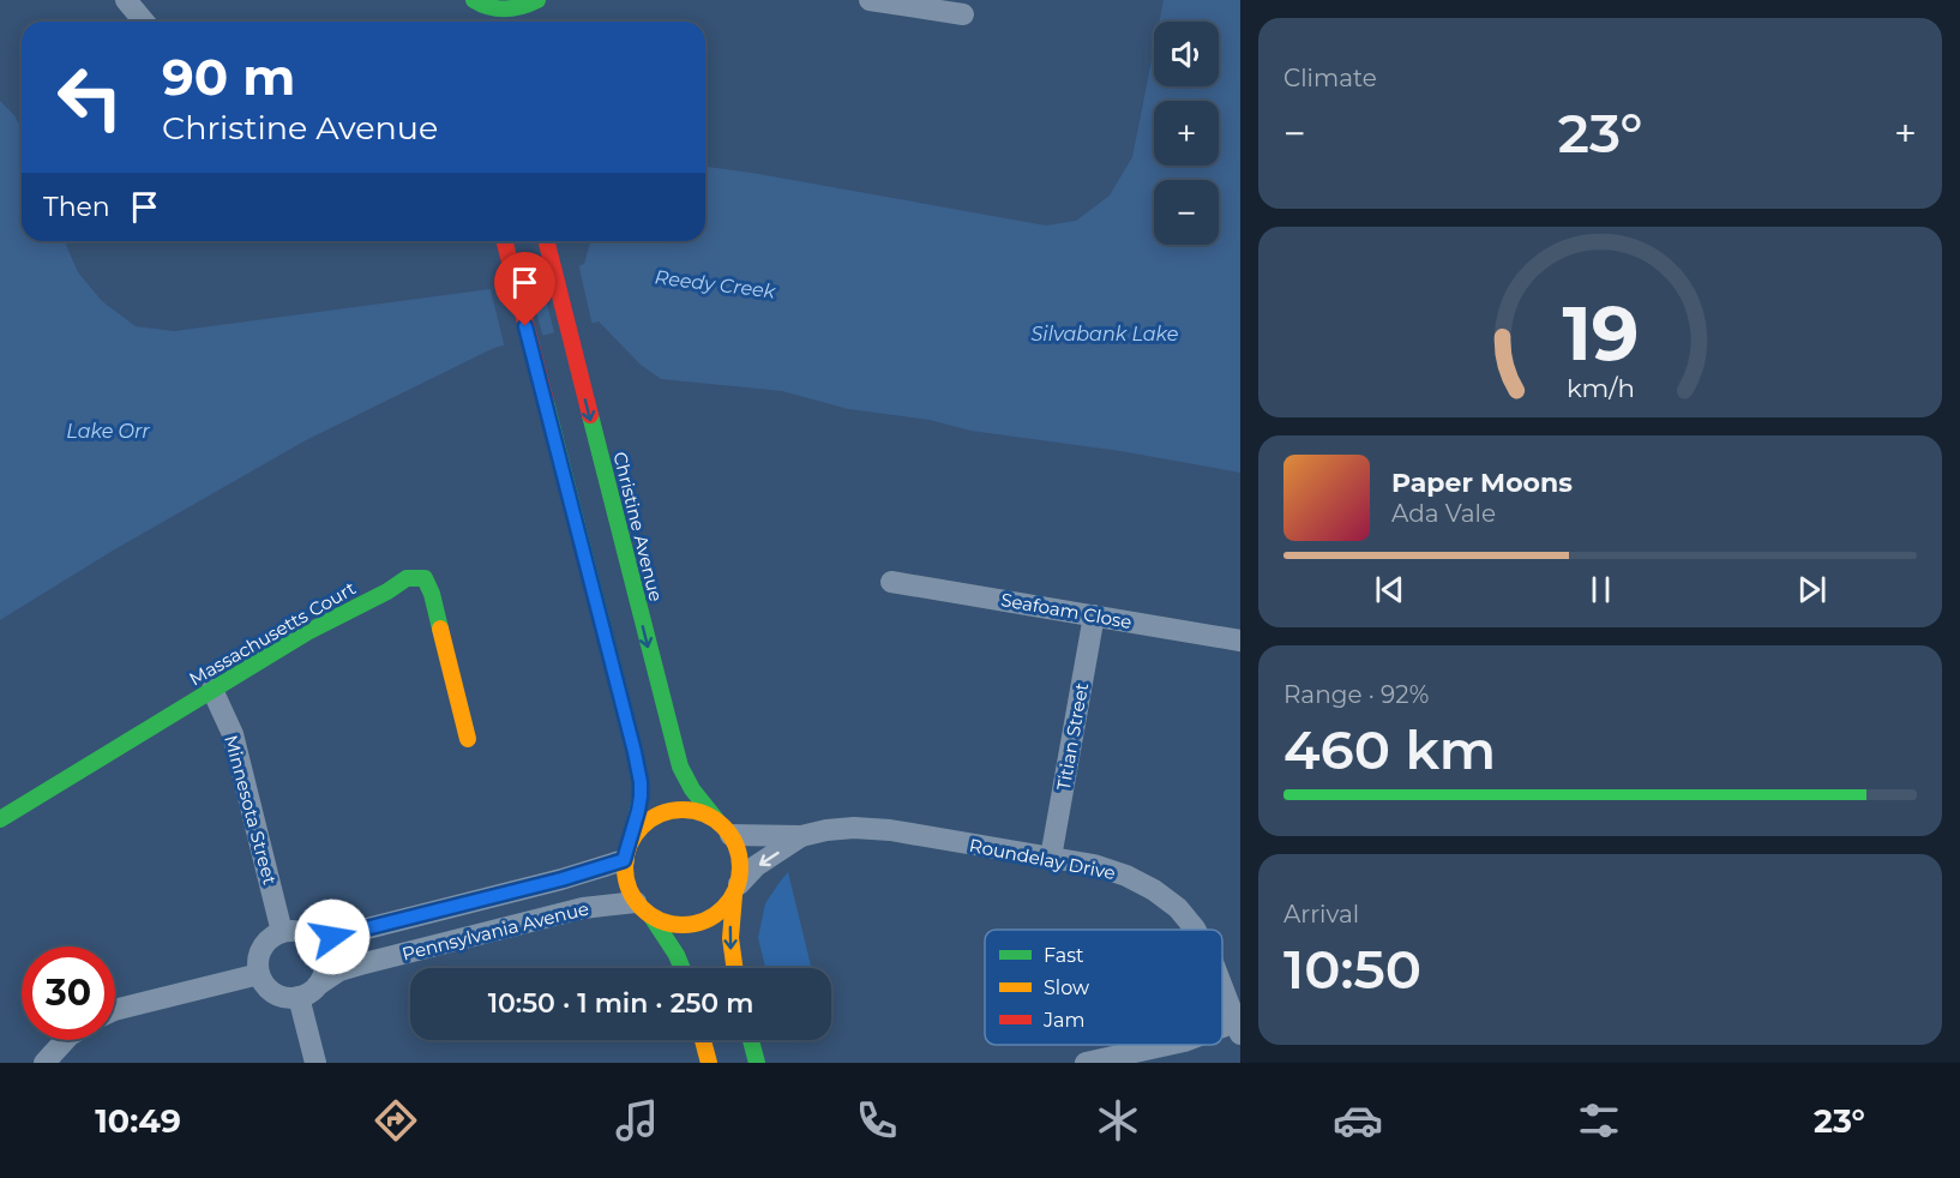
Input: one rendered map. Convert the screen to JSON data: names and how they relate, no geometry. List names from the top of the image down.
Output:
{
  "streets": {
    "main road": ["Christine Avenue", "Massachusetts Court"],
    "street": [
      "Seafoam Close",
      "Titian Street",
      "Minnesota Street",
      "Roundelay Drive",
      "Pennsylvania Avenue"
    ]
  },
  "crossings": [
    ["Christine Avenue", "Roundelay Drive"],
    ["Christine Avenue", "Pennsylvania Avenue"],
    ["Seafoam Close", "Titian Street"],
    ["Massachusetts Court", "Minnesota Street"],
    ["Titian Street", "Roundelay Drive"],
    ["Minnesota Street", "Pennsylvania Avenue"],
    ["Roundelay Drive", "Pennsylvania Avenue"]
  ],
  "water": ["Reedy Creek", "Silvabank Lake", "Lake Orr"],
  "legend": ["Fast", "Slow", "Jam"],
  "page": {
    "tile": [
      "Climate",
      ["Range · 92%", "460 km"],
      ["Arrival", "10:50"]
    ],
    "map_buttons": ["+", "−"],
    "turn": ["90 m", "Christine Avenue"],
    "heat": ["−", "23°", "+"],
    "then": "Then",
    "song": ["Paper Moons", "Ada Vale"],
    "limit": "30",
    "trip": "10:50 · 1 min · 250 m",
    "tabs": ["10:49", "23°"],
    "gauge": ["19", "km/h"]
  }
}
